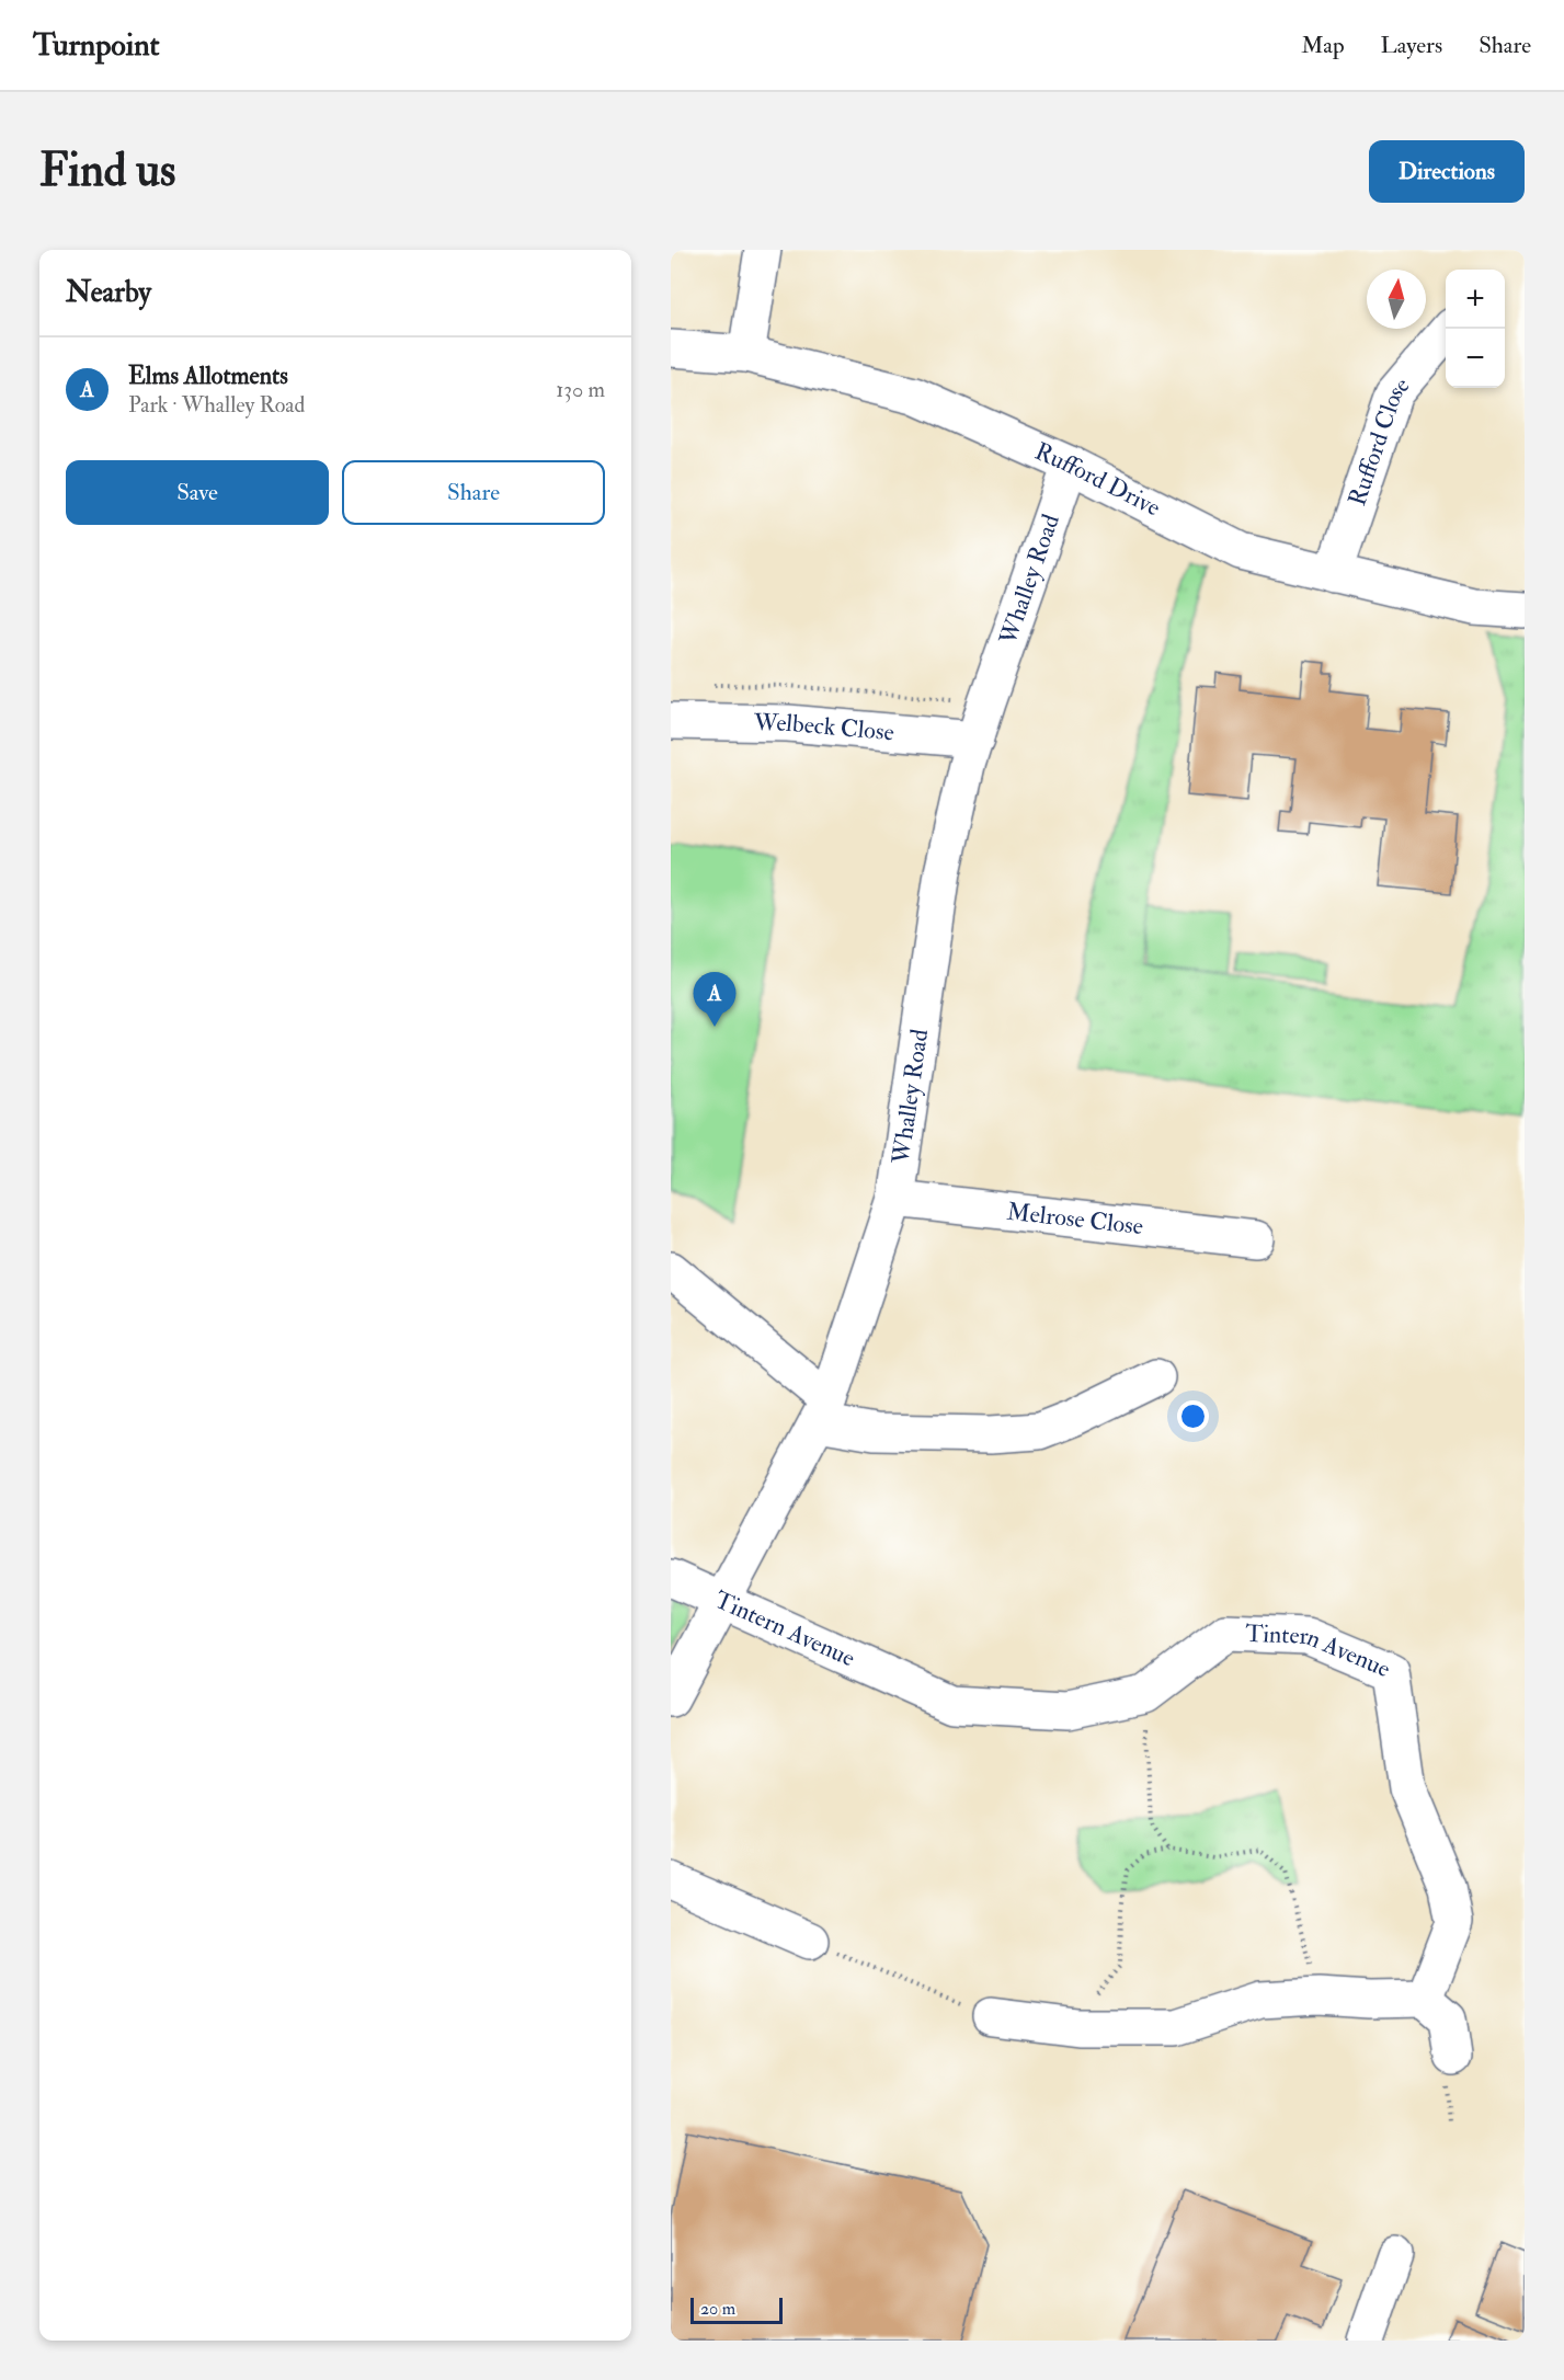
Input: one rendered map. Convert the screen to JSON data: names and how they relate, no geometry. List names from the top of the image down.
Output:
{
  "streets": {
    "street": [
      "Rufford Close",
      "Rufford Drive",
      "Whalley Road",
      "Welbeck Close",
      "Melrose Close",
      "Tintern Avenue"
    ]
  },
  "crossings": [
    ["Rufford Close", "Rufford Drive"],
    ["Rufford Drive", "Whalley Road"],
    ["Whalley Road", "Welbeck Close"],
    ["Whalley Road", "Melrose Close"],
    ["Whalley Road", "Tintern Avenue"]
  ],
  "scale_bar": "20 m",
  "north": "top",
  "page": {
    "header": "Turnpoint",
    "nav": ["Map", "Layers", "Share"],
    "buttons": [
      "Directions",
      ["Save", "Share"]
    ],
    "title": "Find us",
    "heading": "Nearby",
    "map_buttons": ["+", "−"],
    "list": [
      {
        "mark": "A",
        "name": "Elms Allotments",
        "note": "Park · Whalley Road",
        "value": "130 m"
      }
    ],
    "pins": "A",
    "scale": "20 m"
  }
}
